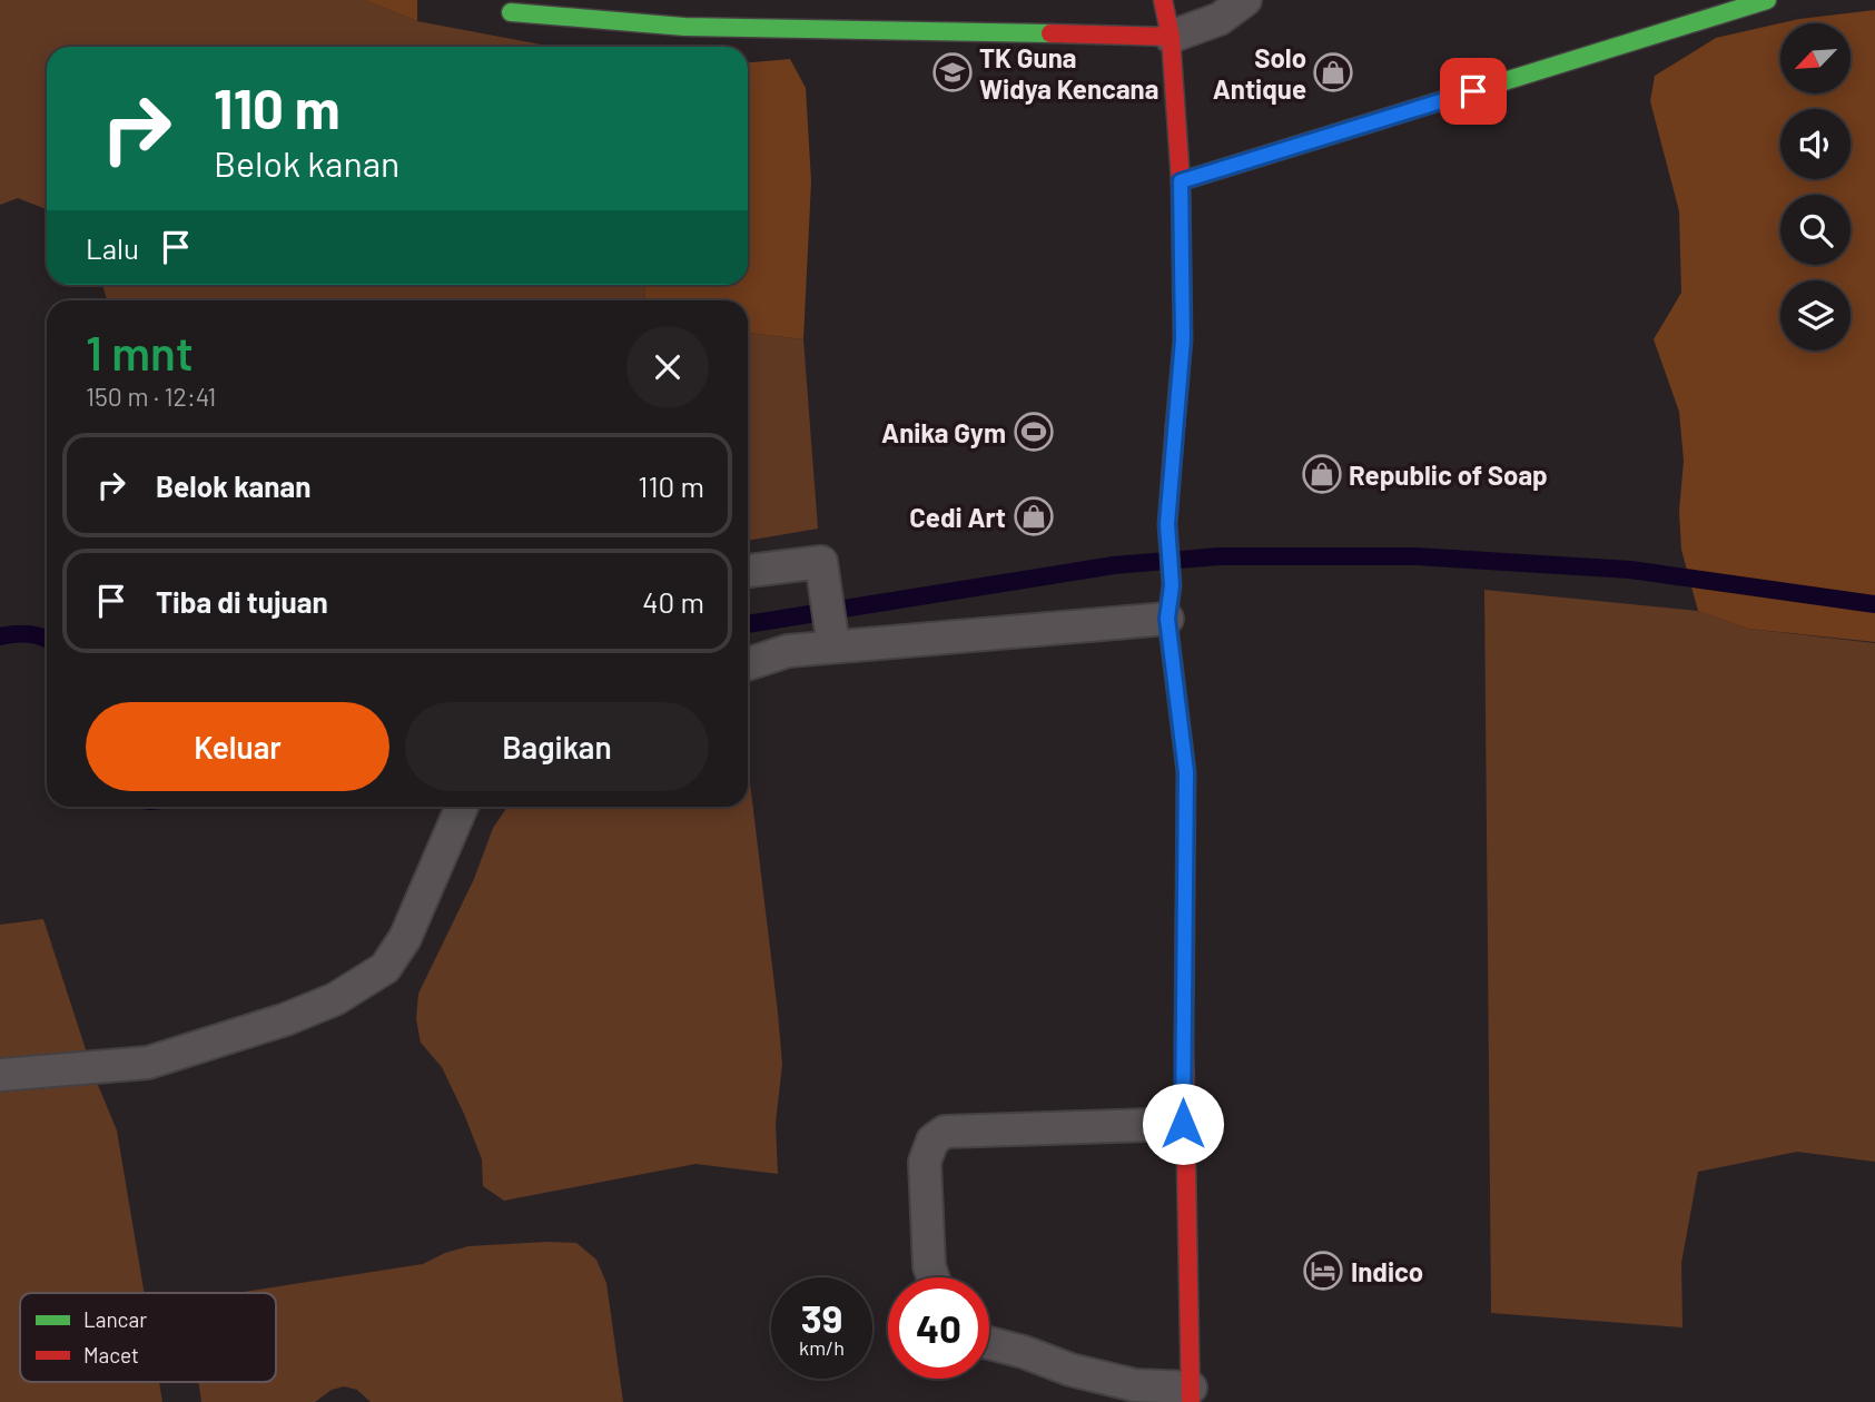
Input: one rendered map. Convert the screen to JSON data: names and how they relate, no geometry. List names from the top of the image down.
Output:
{
  "places": {
    "school or university": ["TK Guna Widya Kencana"],
    "shop": ["Solo Antique", "Republic of Soap", "Cedi Art"],
    "sports": ["Anika Gym"],
    "hotel": ["Indico"]
  },
  "legend": ["Lancar", "Macet"],
  "north": "bottom left",
  "page": {
    "turn": ["110 m", "Belok kanan"],
    "then": "Lalu",
    "heading": ["1 mnt", "150 m · 12:41"],
    "list": [
      {
        "name": "Belok kanan",
        "value": "110 m"
      },
      {
        "name": "Tiba di tujuan",
        "value": "40 m"
      }
    ],
    "buttons": ["Keluar", "Bagikan"],
    "speed": "39 km/h",
    "limit": "40"
  }
}
